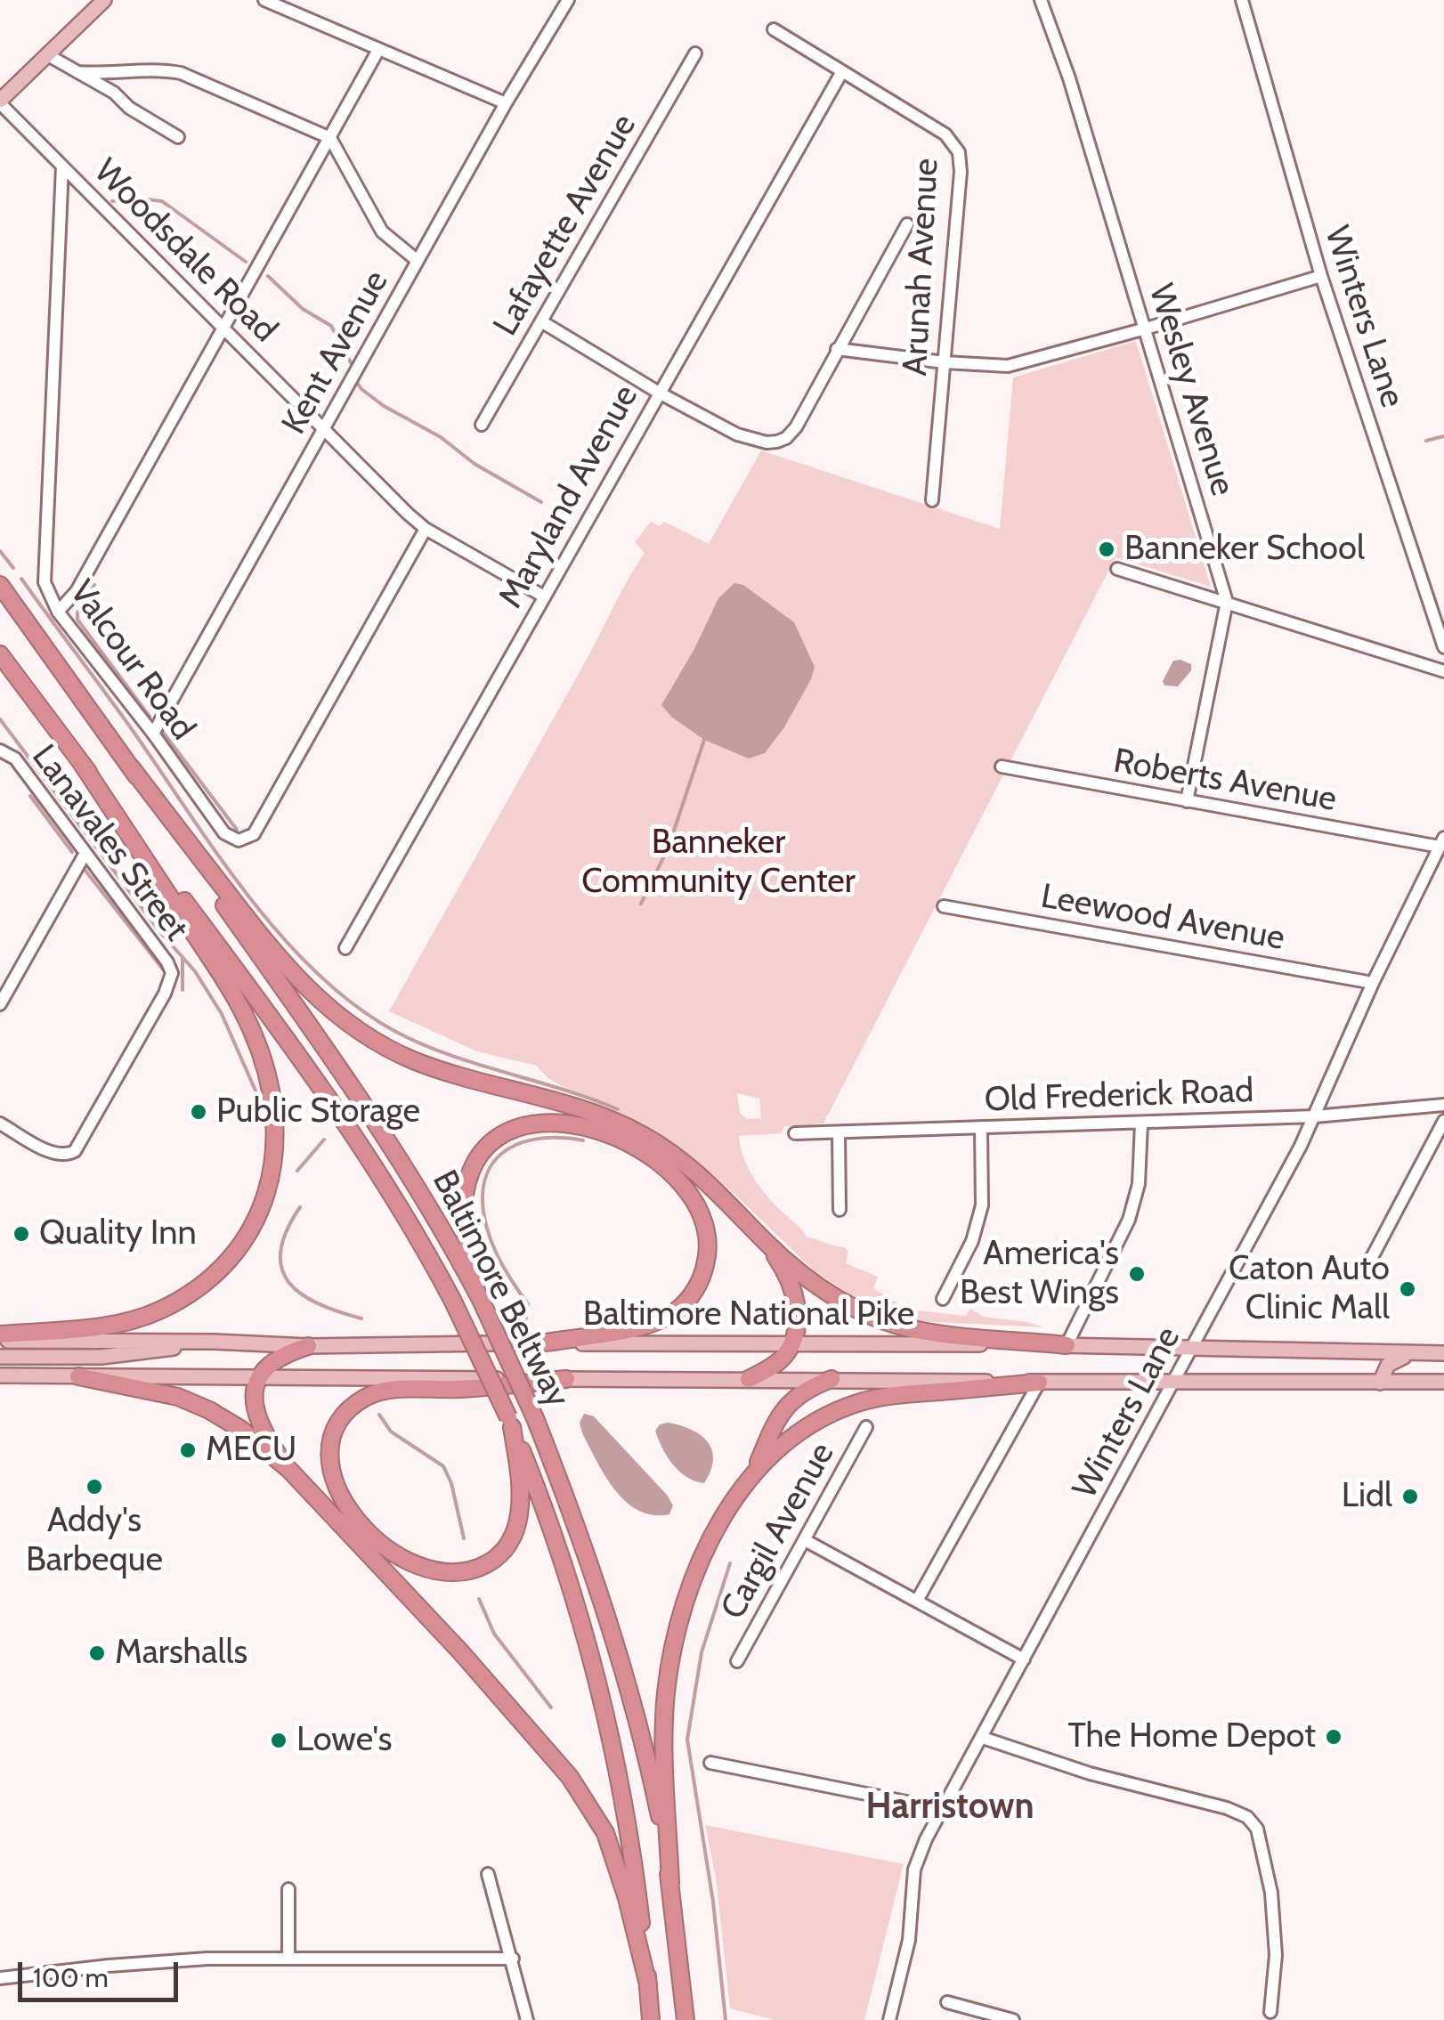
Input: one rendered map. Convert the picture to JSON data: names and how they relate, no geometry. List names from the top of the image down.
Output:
{
  "streets": {
    "highway": ["Baltimore Beltway"],
    "main road": ["Baltimore National Pike"],
    "street": [
      "Lafayette Avenue",
      "Woodsdale Road",
      "Arunah Avenue",
      "Winters Lane",
      "Kent Avenue",
      "Wesley Avenue",
      "Maryland Avenue",
      "Valcour Road",
      "Roberts Avenue",
      "Lanavales Street",
      "Leewood Avenue",
      "Old Frederick Road",
      "Cargil Avenue"
    ]
  },
  "crossings": [
    ["Woodsdale Road", "Kent Avenue"],
    ["Woodsdale Road", "Maryland Avenue"],
    ["Woodsdale Road", "Valcour Road"],
    ["Arunah Avenue", "Maryland Avenue"],
    ["Winters Lane", "Roberts Avenue"],
    ["Winters Lane", "Leewood Avenue"],
    ["Winters Lane", "Old Frederick Road"],
    ["Winters Lane", "Baltimore National Pike"],
    ["Kent Avenue", "Valcour Road"],
    ["Wesley Avenue", "Roberts Avenue"]
  ],
  "districts": ["Harristown"],
  "parks": ["Banneker Community Center"],
  "places": [
    "Banneker School",
    "Public Storage",
    "Quality Inn",
    "America's Best Wings",
    "Caton Auto Clinic Mall",
    "MECU",
    "Addy's Barbeque",
    "Lidl",
    "Marshalls",
    "The Home Depot",
    "Lowe's"
  ],
  "scale_bar": "100 m"
}
